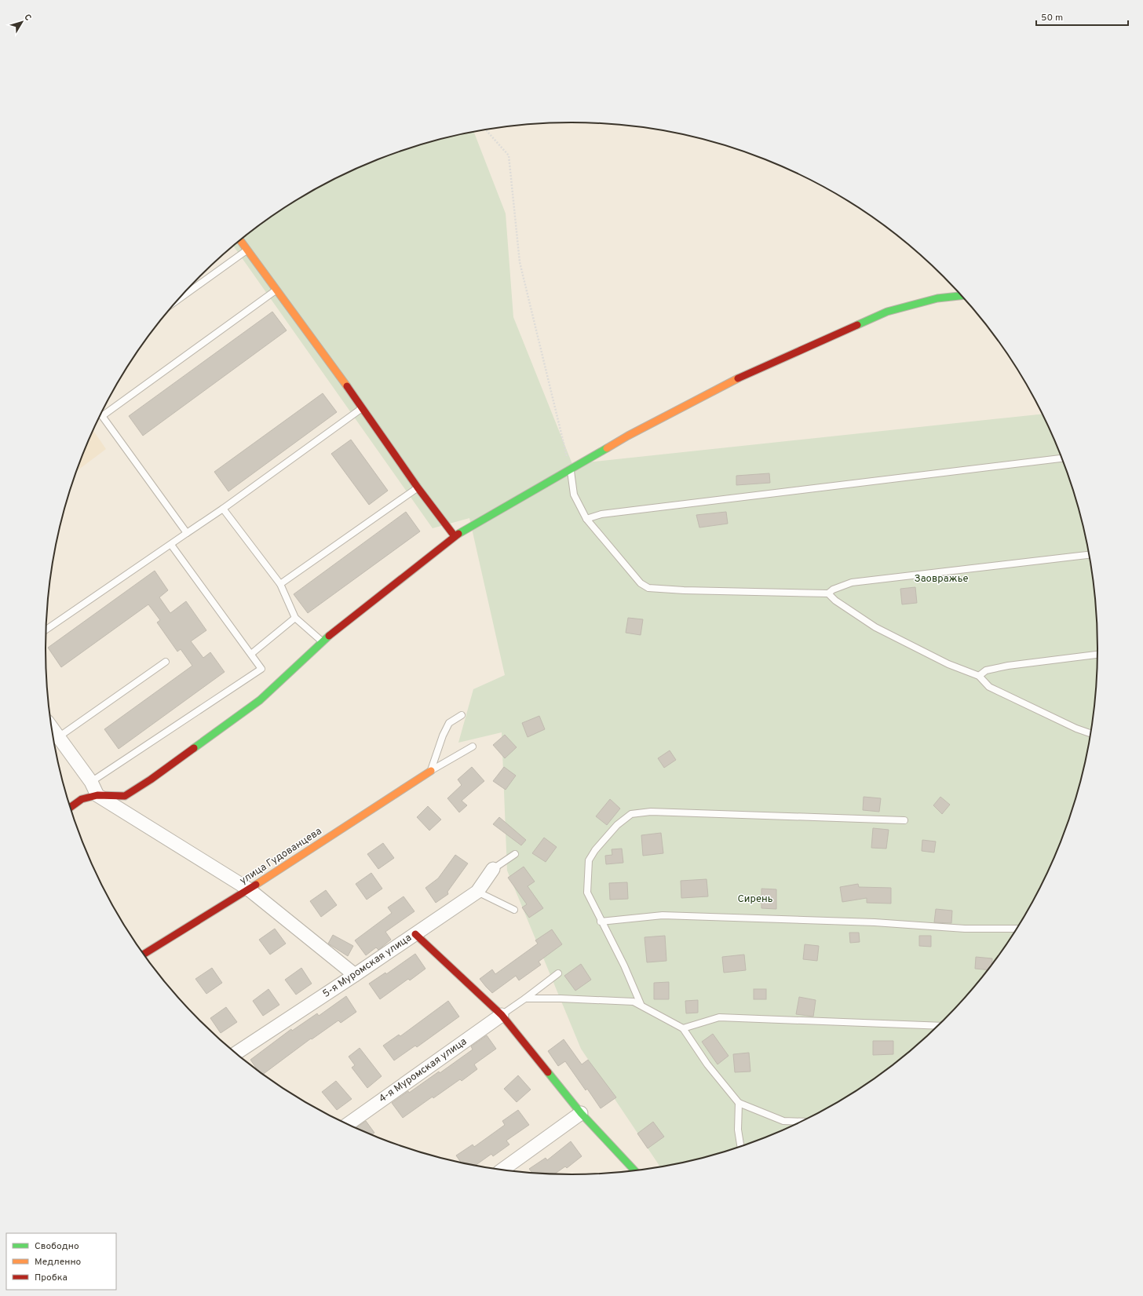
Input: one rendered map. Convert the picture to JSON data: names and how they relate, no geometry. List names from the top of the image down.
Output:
{
  "streets": {
    "street": ["улица Гудованцева", "5-я Муромская улица", "4-я Муромская улица"]
  },
  "parks": ["Заовражье", "Сирень"],
  "legend": ["Свободно", "Медленно", "Пробка"],
  "scale_bar": "50 m",
  "north": "top right"
}
